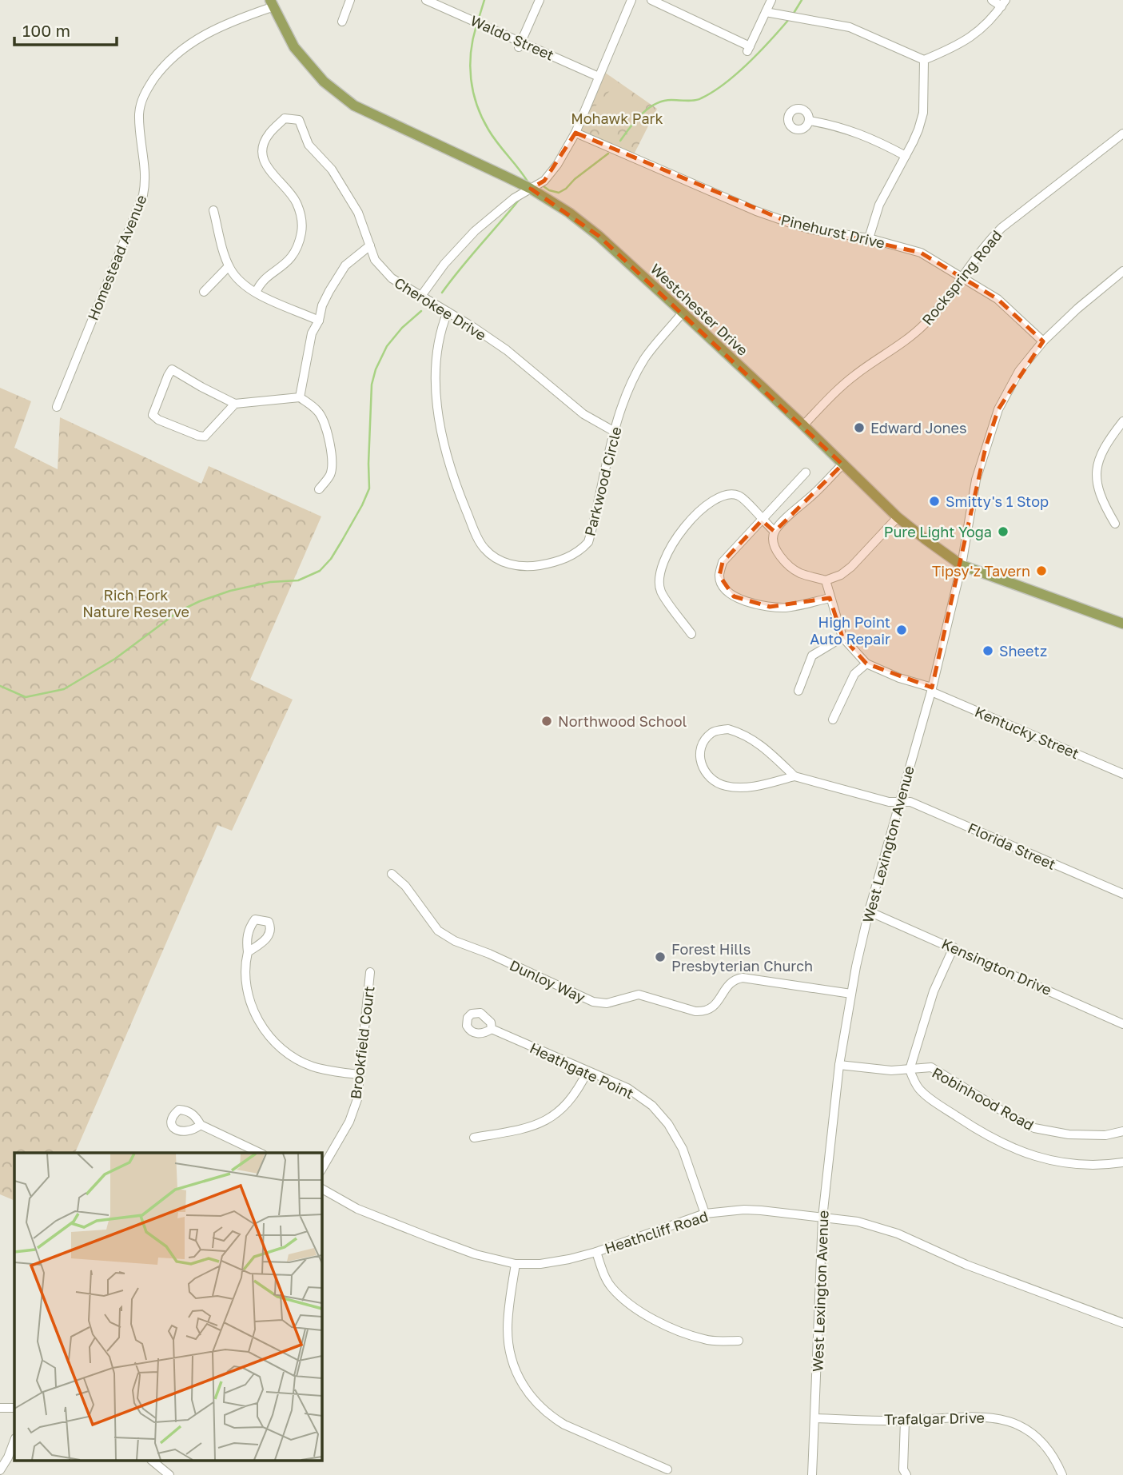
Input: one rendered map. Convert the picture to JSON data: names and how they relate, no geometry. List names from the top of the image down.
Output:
{
  "streets": {
    "main road": ["Westchester Drive"],
    "street": [
      "Waldo Street",
      "Pinehurst Drive",
      "Homestead Avenue",
      "Rockspring Road",
      "Cherokee Drive",
      "Parkwood Circle",
      "Kentucky Street",
      "West Lexington Avenue",
      "Florida Street",
      "Kensington Drive",
      "Dunloy Way",
      "Brookfield Court",
      "Heathgate Point",
      "Robinhood Road",
      "Heathcliff Road",
      "Trafalgar Drive"
    ]
  },
  "crossings": [
    ["Pinehurst Drive", "Rockspring Road"],
    ["Pinehurst Drive", "West Lexington Avenue"],
    ["Homestead Avenue", "Westchester Drive"],
    ["Rockspring Road", "Westchester Drive"],
    ["Cherokee Drive", "Parkwood Circle"],
    ["Westchester Drive", "Parkwood Circle"],
    ["Westchester Drive", "West Lexington Avenue"],
    ["Kentucky Street", "West Lexington Avenue"],
    ["West Lexington Avenue", "Florida Street"],
    ["West Lexington Avenue", "Kensington Drive"],
    ["West Lexington Avenue", "Dunloy Way"],
    ["West Lexington Avenue", "Robinhood Road"],
    ["West Lexington Avenue", "Heathcliff Road"],
    ["West Lexington Avenue", "Trafalgar Drive"],
    ["Heathgate Point", "Heathcliff Road"]
  ],
  "parks": ["Mohawk Park", "Rich Fork Nature Reserve"],
  "places": [
    "Edward Jones",
    "Smitty's 1 Stop",
    "Pure Light Yoga",
    "Tipsy'z Tavern",
    "High Point Auto Repair",
    "Sheetz",
    "Northwood School",
    "Forest Hills Presbyterian Church"
  ],
  "scale_bar": "100 m"
}
